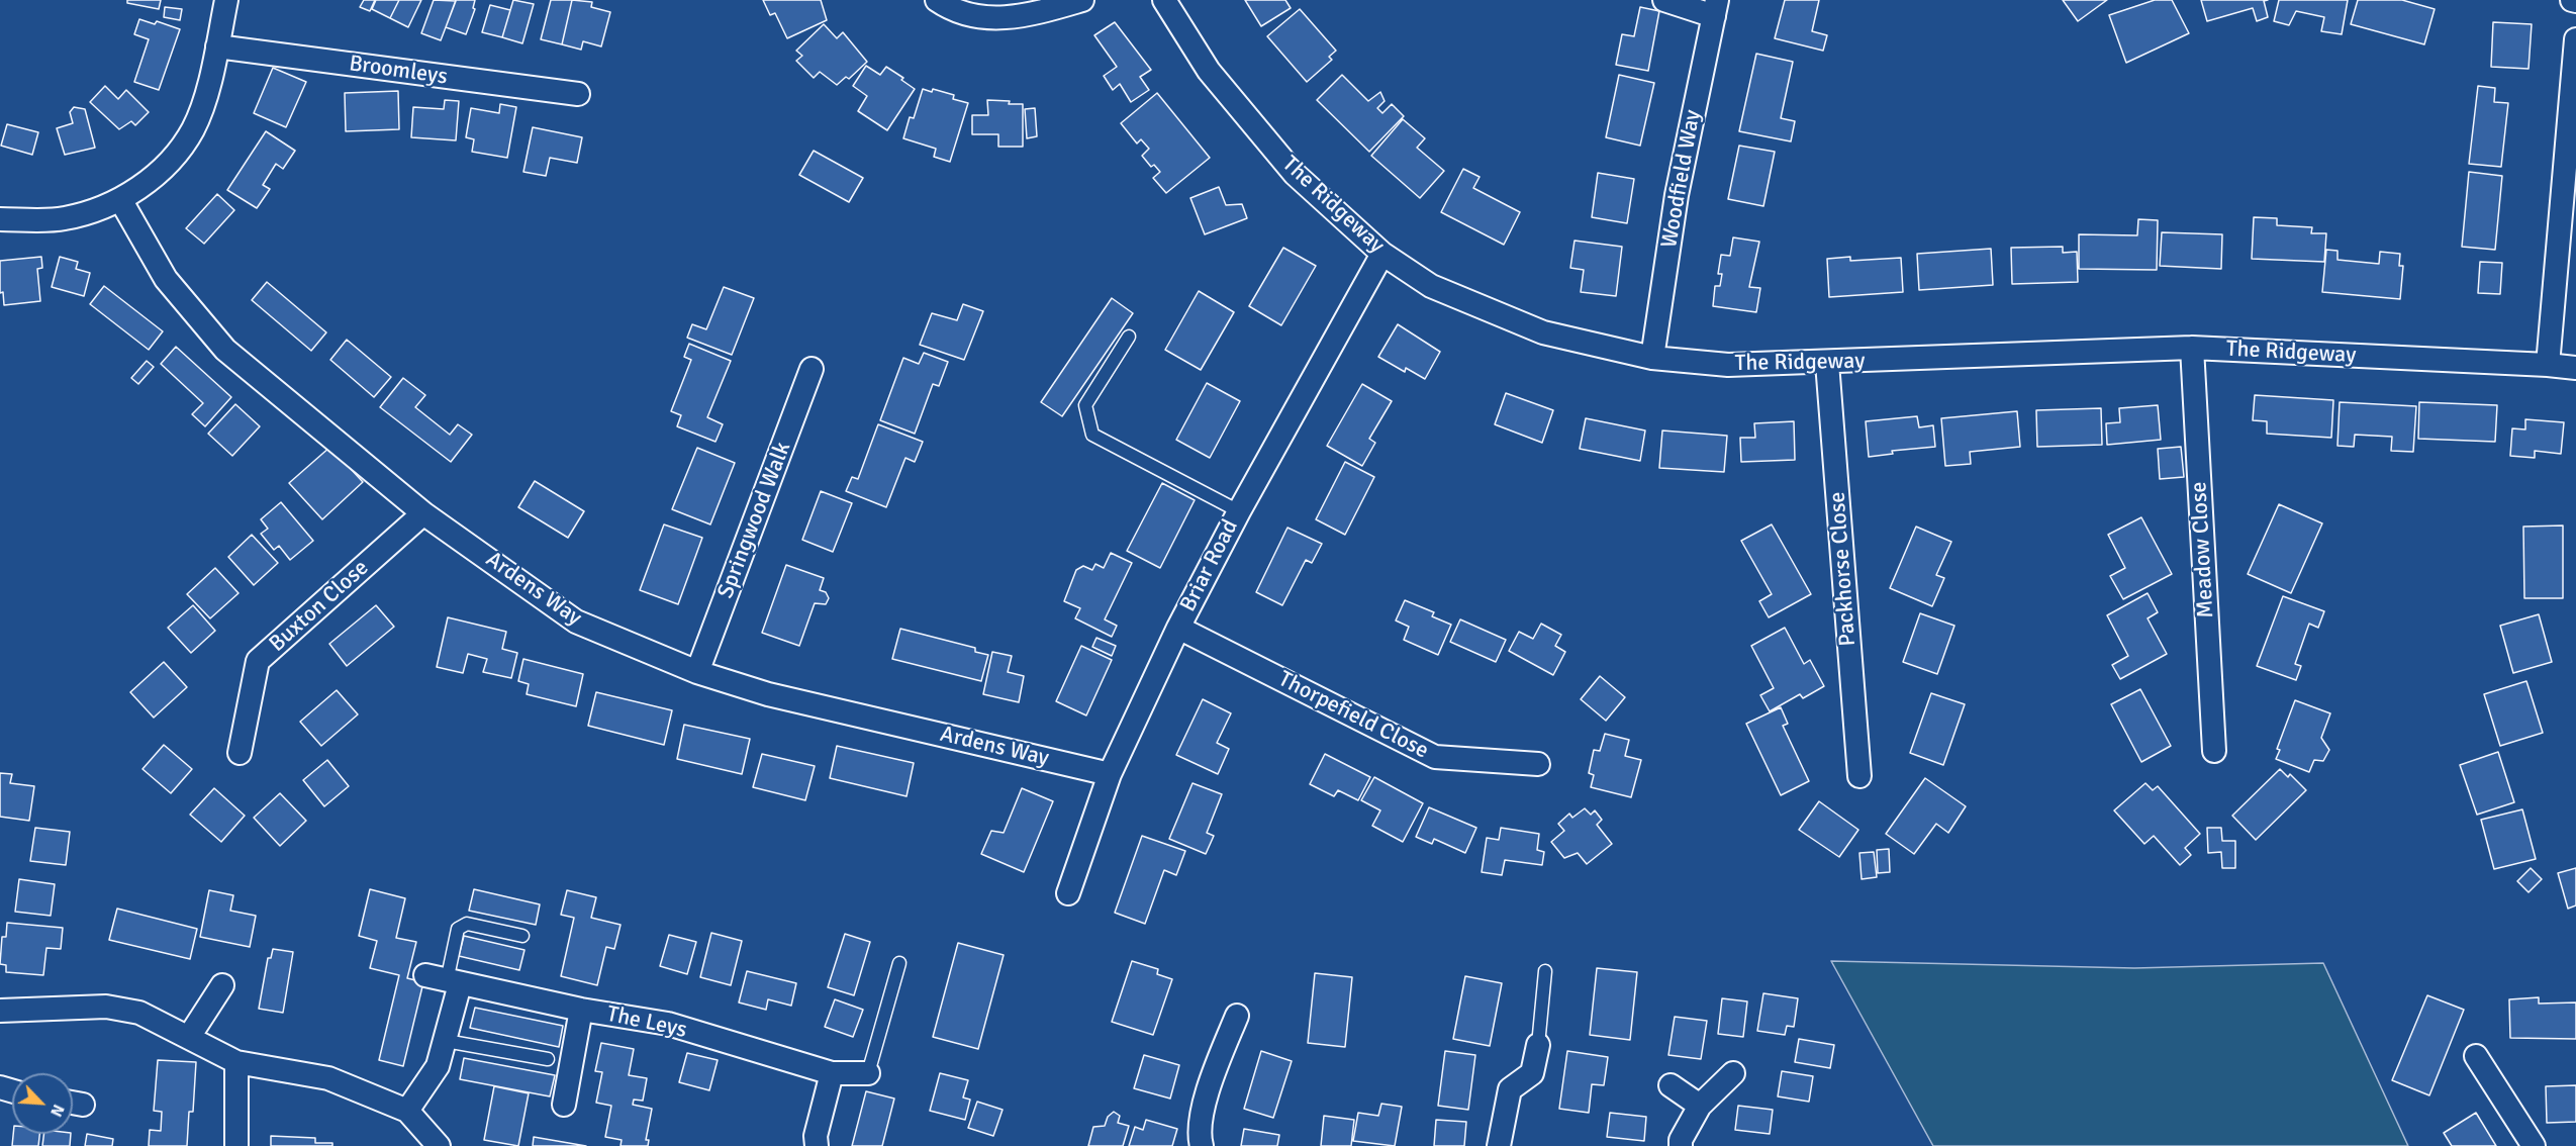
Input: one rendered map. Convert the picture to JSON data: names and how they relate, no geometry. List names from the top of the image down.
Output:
{
  "streets": {
    "street": [
      "Broomleys",
      "Woodfield Way",
      "The Ridgeway",
      "Springwood Walk",
      "Meadow Close",
      "Briar Road",
      "Packhorse Close",
      "Ardens Way",
      "Buxton Close",
      "Thorpefield Close",
      "The Leys"
    ]
  },
  "crossings": [
    ["Woodfield Way", "The Ridgeway"],
    ["The Ridgeway", "Meadow Close"],
    ["The Ridgeway", "Briar Road"],
    ["The Ridgeway", "Packhorse Close"],
    ["Springwood Walk", "Ardens Way"],
    ["Briar Road", "Ardens Way"],
    ["Briar Road", "Thorpefield Close"],
    ["Ardens Way", "Buxton Close"]
  ],
  "north": "bottom right"
}
